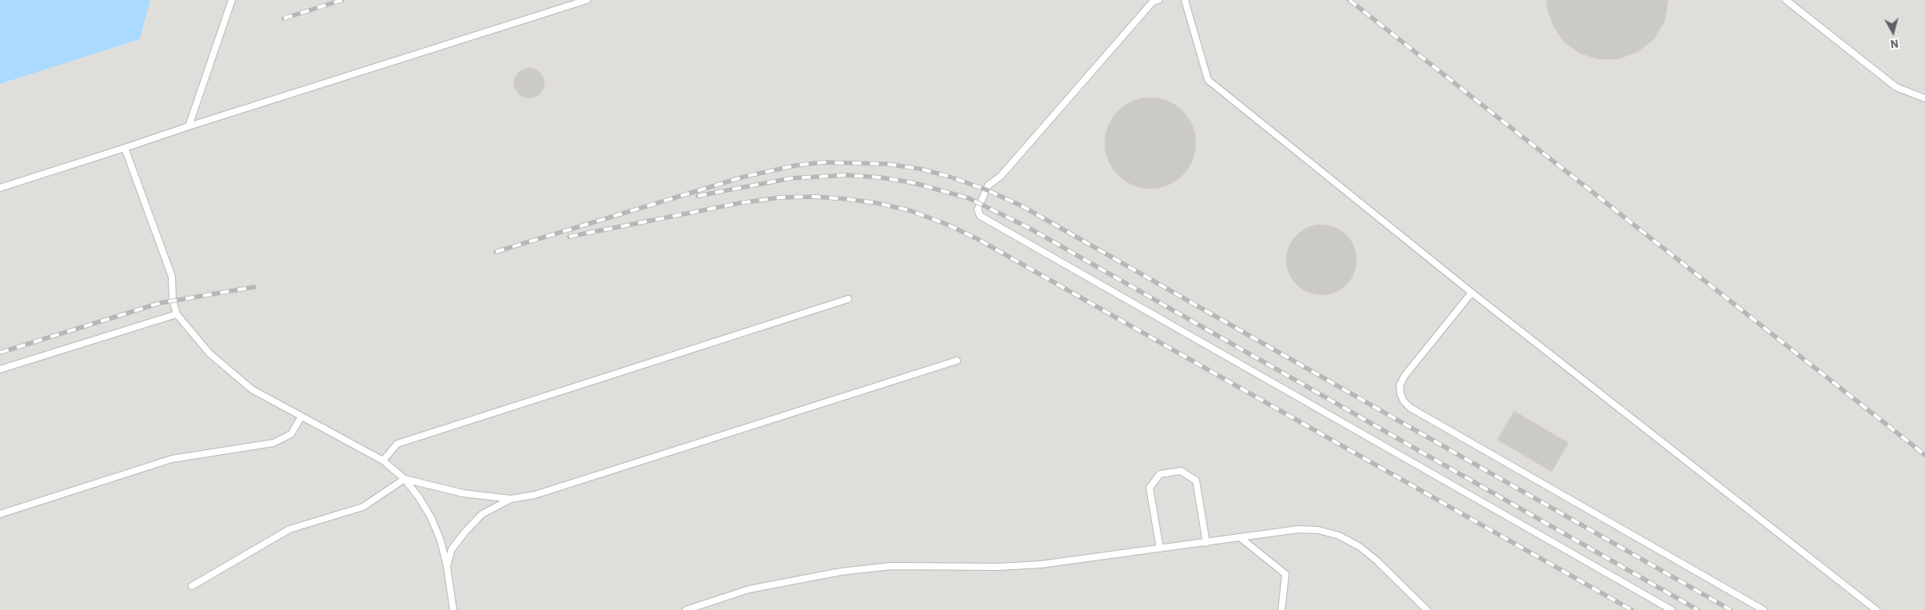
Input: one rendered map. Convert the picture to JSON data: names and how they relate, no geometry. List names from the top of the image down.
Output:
{
  "north": "bottom"
}
